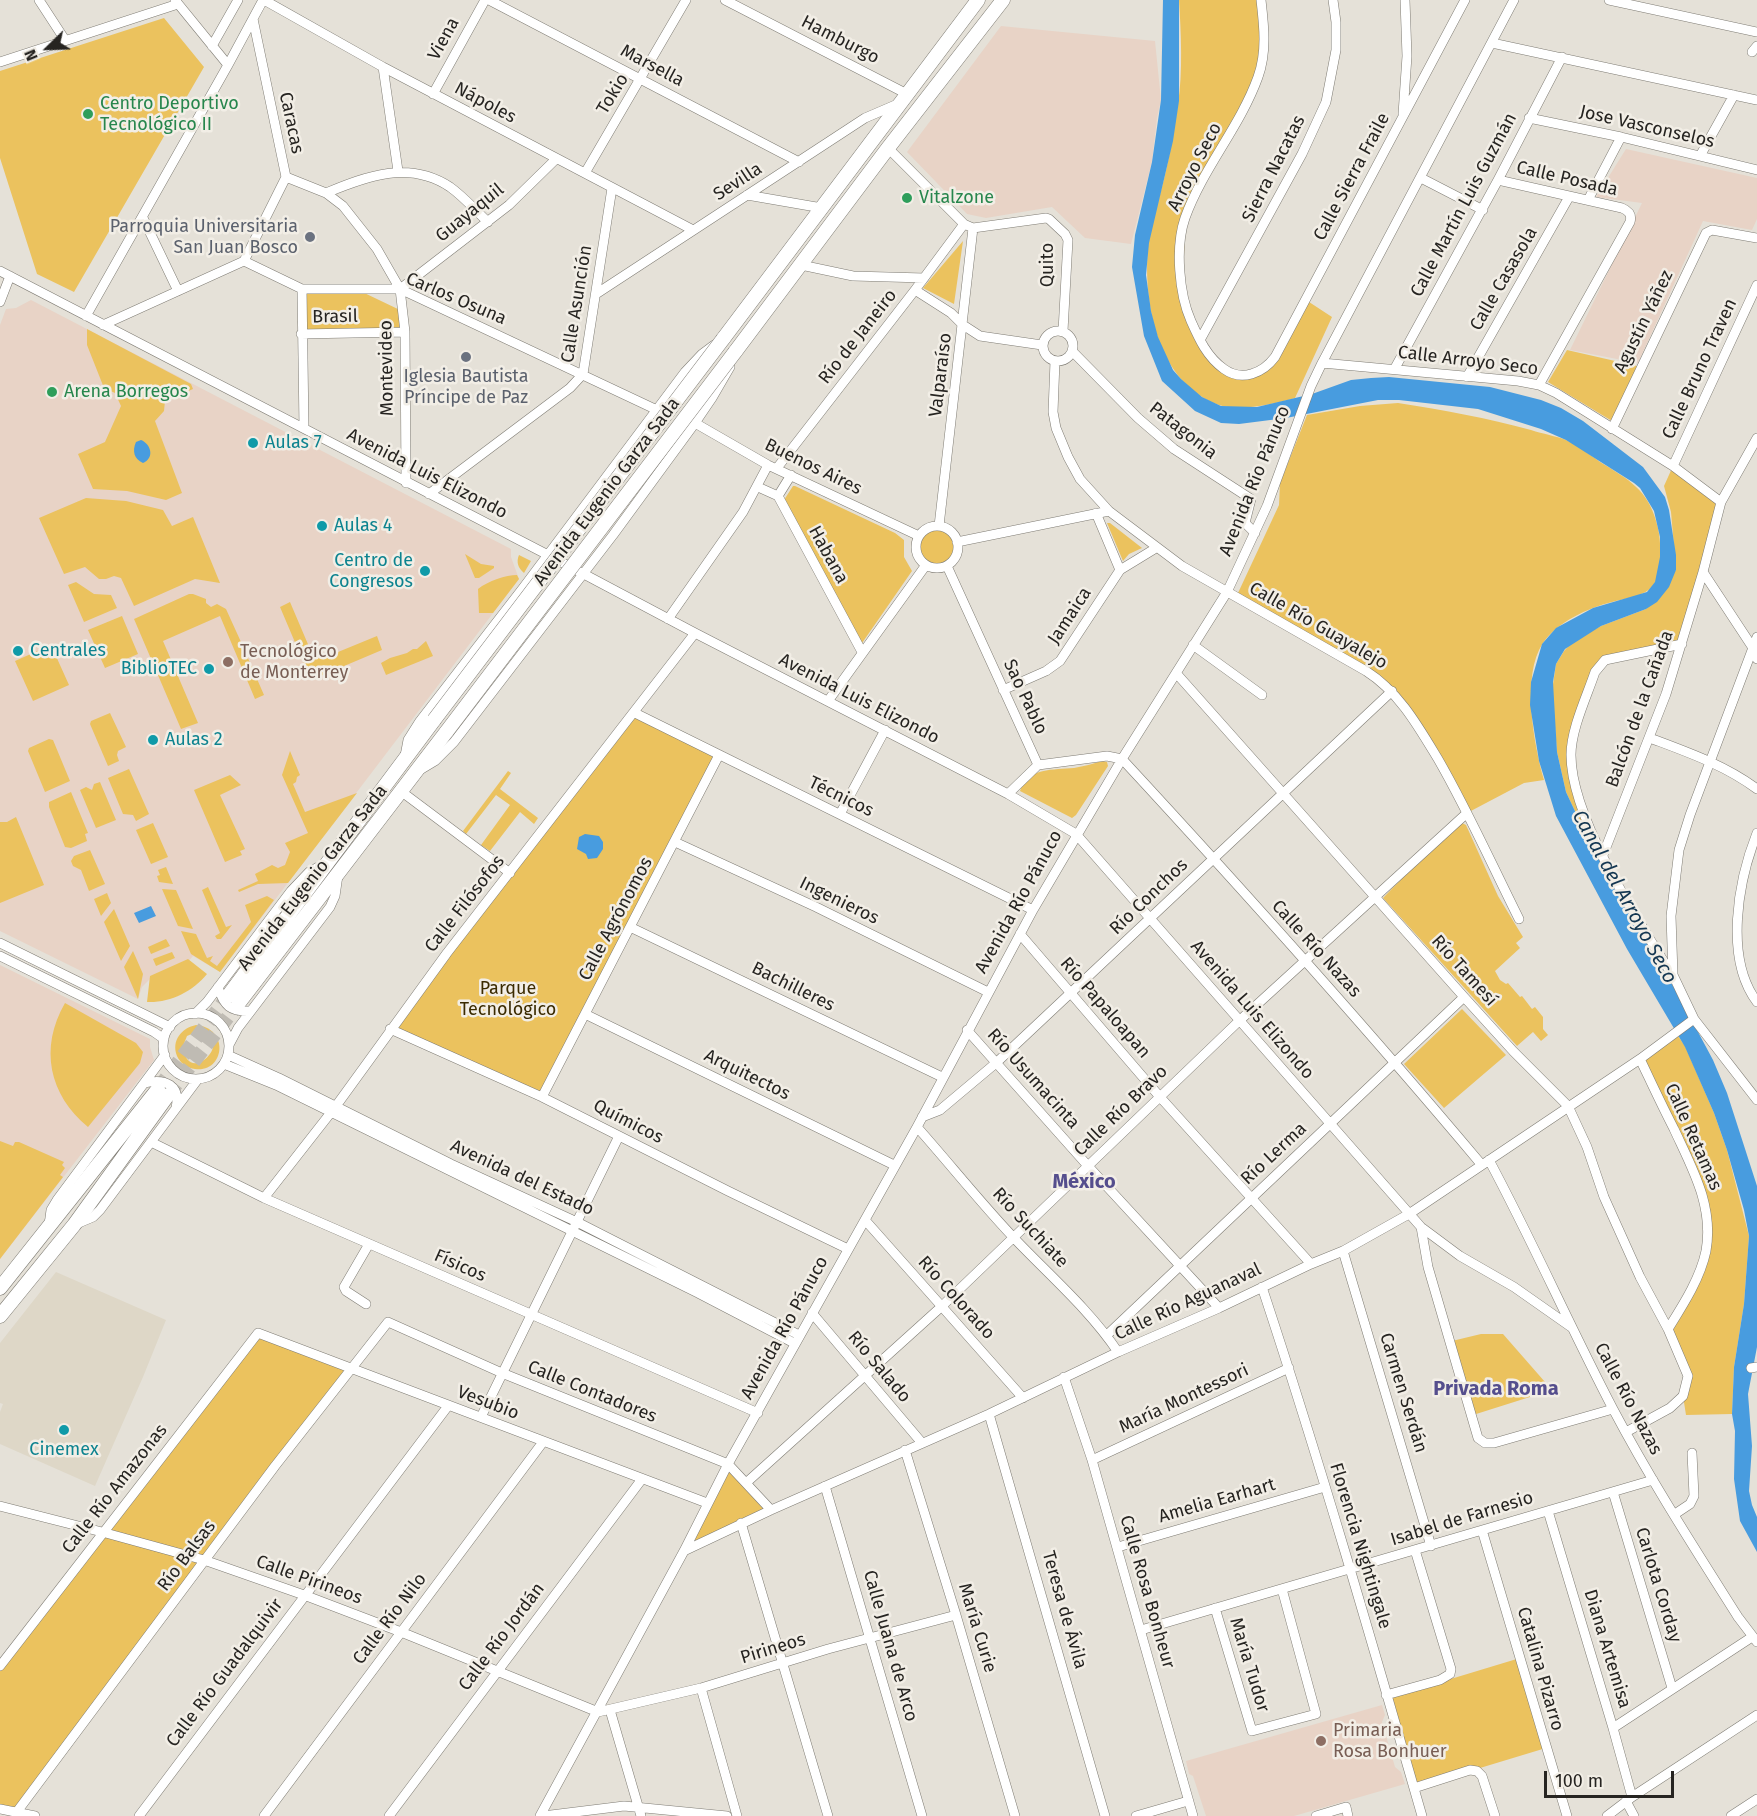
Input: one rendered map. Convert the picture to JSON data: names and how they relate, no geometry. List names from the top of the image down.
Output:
{
  "streets": {
    "highway": ["Avenida Eugenio Garza Sada"],
    "street": [
      "Viena",
      "Hamburgo",
      "Marsella",
      "Tokio",
      "Nápoles",
      "Caracas",
      "Jose Vasconselos",
      "Arroyo Seco",
      "Sierra Nacatas",
      "Calle Sierra Fraile",
      "Calle Posada",
      "Sevilla",
      "Calle Martín Luis Guzmán",
      "Guayaquil",
      "Quito",
      "Calle Casasola",
      "Carlos Osuna",
      "Calle Asunción",
      "Brasil",
      "Agustín Yáñez",
      "Río de Janeiro",
      "Calle Arroyo Seco",
      "Montevideo",
      "Calle Bruno Traven",
      "Valparaíso",
      "Patagonia",
      "Buenos Aires",
      "Avenida Luis Elizondo",
      "Avenida Río Pánuco",
      "Habana",
      "Jamaica",
      "Calle Río Guayalejo",
      "Sao Pablo",
      "Balcón de la Cañada",
      "Técnicos",
      "Río Conchos",
      "Ingenieros",
      "Calle Filósofos",
      "Calle Agrónomos",
      "Calle Río Nazas",
      "Río Tamesí",
      "Bachilleres",
      "Río Papaloapan",
      "Arquitectos",
      "Río Usumacinta",
      "Calle Río Bravo",
      "Químicos",
      "Calle Retamas",
      "Río Lerma",
      "Avenida del Estado",
      "Río Suchiate",
      "Físicos",
      "Río Colorado",
      "Calle Río Aguanaval",
      "Río Salado",
      "Calle Contadores",
      "Carmen Serdán",
      "María Montessori",
      "Vesubio",
      "Calle Río Amazonas",
      "Amelia Earhart",
      "Isabel de Farnesio",
      "Florencia Nightingale",
      "Río Balsas",
      "Calle Pirineos",
      "Carlota Corday",
      "Calle Rosa Bonheur",
      "Teresa de Ávila",
      "Calle Río Nilo",
      "María Curie",
      "Calle Río Jordán",
      "Calle Juana de Arco",
      "Pirineos",
      "Diana Artemisa",
      "María Tudor",
      "Catalina Pizarro",
      "Calle Río Guadalquivir"
    ]
  },
  "crossings": [
    ["Viena", "Marsella"],
    ["Viena", "Nápoles"],
    ["Hamburgo", "Sevilla"],
    ["Hamburgo", "Avenida Eugenio Garza Sada"],
    ["Marsella", "Tokio"],
    ["Marsella", "Sevilla"],
    ["Tokio", "Nápoles"],
    ["Nápoles", "Sevilla"],
    ["Nápoles", "Guayaquil"],
    ["Nápoles", "Calle Asunción"],
    ["Caracas", "Guayaquil"],
    ["Caracas", "Carlos Osuna"],
    ["Caracas", "Montevideo"],
    ["Jose Vasconselos", "Calle Martín Luis Guzmán"],
    ["Arroyo Seco", "Sierra Nacatas"],
    ["Arroyo Seco", "Calle Sierra Fraile"],
    ["Calle Posada", "Calle Martín Luis Guzmán"],
    ["Calle Posada", "Calle Casasola"],
    ["Calle Posada", "Calle Arroyo Seco"],
    ["Sevilla", "Calle Asunción"],
    ["Sevilla", "Avenida Eugenio Garza Sada"],
    ["Calle Martín Luis Guzmán", "Calle Arroyo Seco"],
    ["Guayaquil", "Carlos Osuna"],
    ["Guayaquil", "Montevideo"],
    ["Quito", "Río de Janeiro"],
    ["Quito", "Valparaíso"],
    ["Quito", "Patagonia"],
    ["Quito", "Calle Río Guayalejo"],
    ["Calle Casasola", "Calle Arroyo Seco"],
    ["Carlos Osuna", "Calle Asunción"],
    ["Carlos Osuna", "Montevideo"],
    ["Calle Asunción", "Avenida Luis Elizondo"],
    ["Brasil", "Montevideo"],
    ["Agustín Yáñez", "Calle Arroyo Seco"],
    ["Río de Janeiro", "Valparaíso"],
    ["Río de Janeiro", "Buenos Aires"],
    ["Río de Janeiro", "Avenida Luis Elizondo"],
    ["Calle Arroyo Seco", "Calle Bruno Traven"],
    ["Calle Arroyo Seco", "Avenida Río Pánuco"],
    ["Calle Arroyo Seco", "Balcón de la Cañada"],
    ["Montevideo", "Avenida Luis Elizondo"],
    ["Valparaíso", "Buenos Aires"],
    ["Valparaíso", "Sao Pablo"],
    ["Patagonia", "Avenida Río Pánuco"],
    ["Patagonia", "Calle Río Guayalejo"],
    ["Buenos Aires", "Sao Pablo"],
    ["Avenida Luis Elizondo", "Avenida Río Pánuco"],
    ["Avenida Luis Elizondo", "Río Conchos"],
    ["Avenida Luis Elizondo", "Calle Filósofos"],
    ["Avenida Luis Elizondo", "Calle Río Nazas"],
    ["Avenida Luis Elizondo", "Calle Río Bravo"],
    ["Avenida Luis Elizondo", "Río Lerma"],
    ["Avenida Luis Elizondo", "Calle Río Aguanaval"],
    ["Avenida Río Pánuco", "Calle Río Guayalejo"],
    ["Avenida Río Pánuco", "Técnicos"],
    ["Avenida Río Pánuco", "Río Conchos"],
    ["Avenida Río Pánuco", "Ingenieros"],
    ["Avenida Río Pánuco", "Calle Río Nazas"],
    ["Avenida Río Pánuco", "Río Tamesí"],
    ["Avenida Río Pánuco", "Bachilleres"],
    ["Avenida Río Pánuco", "Río Papaloapan"],
    ["Avenida Río Pánuco", "Arquitectos"],
    ["Avenida Río Pánuco", "Río Usumacinta"],
    ["Avenida Río Pánuco", "Químicos"],
    ["Avenida Río Pánuco", "Avenida del Estado"],
    ["Avenida Río Pánuco", "Río Suchiate"],
    ["Avenida Río Pánuco", "Físicos"],
    ["Avenida Río Pánuco", "Río Colorado"],
    ["Avenida Río Pánuco", "Calle Río Aguanaval"],
    ["Avenida Río Pánuco", "Río Salado"],
    ["Avenida Río Pánuco", "Calle Contadores"],
    ["Avenida Río Pánuco", "Vesubio"],
    ["Avenida Río Pánuco", "Calle Pirineos"],
    ["Avenida Río Pánuco", "Pirineos"],
    ["Jamaica", "Calle Río Guayalejo"],
    ["Jamaica", "Sao Pablo"],
    ["Calle Río Guayalejo", "Río Conchos"],
    ["Calle Río Guayalejo", "Calle Río Bravo"],
    ["Técnicos", "Calle Filósofos"],
    ["Técnicos", "Calle Agrónomos"],
    ["Río Conchos", "Calle Río Nazas"],
    ["Río Conchos", "Río Tamesí"],
    ["Río Conchos", "Río Papaloapan"],
    ["Río Conchos", "Río Usumacinta"],
    ["Ingenieros", "Calle Agrónomos"],
    ["Calle Filósofos", "Químicos"],
    ["Calle Filósofos", "Avenida del Estado"],
    ["Calle Filósofos", "Físicos"],
    ["Calle Agrónomos", "Bachilleres"],
    ["Calle Agrónomos", "Arquitectos"],
    ["Calle Agrónomos", "Químicos"],
    ["Calle Río Nazas", "Río Tamesí"],
    ["Calle Río Nazas", "Calle Río Bravo"],
    ["Calle Río Nazas", "Río Lerma"],
    ["Calle Río Nazas", "Calle Río Aguanaval"],
    ["Calle Río Nazas", "Isabel de Farnesio"],
    ["Río Tamesí", "Calle Río Bravo"],
    ["Río Tamesí", "Calle Retamas"],
    ["Río Tamesí", "Río Lerma"],
    ["Río Tamesí", "Calle Río Aguanaval"],
    ["Río Papaloapan", "Calle Río Bravo"],
    ["Río Papaloapan", "Río Lerma"],
    ["Río Papaloapan", "Calle Río Aguanaval"],
    ["Río Usumacinta", "Calle Río Bravo"],
    ["Río Usumacinta", "Río Lerma"],
    ["Río Usumacinta", "Calle Río Aguanaval"],
    ["Calle Río Bravo", "Río Suchiate"],
    ["Calle Río Bravo", "Río Colorado"],
    ["Calle Río Bravo", "Río Salado"],
    ["Calle Río Bravo", "Calle Contadores"],
    ["Calle Retamas", "Calle Río Aguanaval"],
    ["Río Lerma", "Río Suchiate"],
    ["Río Suchiate", "Calle Río Aguanaval"],
    ["Río Colorado", "Calle Río Aguanaval"],
    ["Calle Río Aguanaval", "Río Salado"],
    ["Calle Río Aguanaval", "Calle Contadores"],
    ["Calle Río Aguanaval", "Carmen Serdán"],
    ["Calle Río Aguanaval", "Florencia Nightingale"],
    ["Calle Río Aguanaval", "Calle Rosa Bonheur"],
    ["Calle Río Aguanaval", "Teresa de Ávila"],
    ["Calle Río Aguanaval", "María Curie"],
    ["Calle Río Aguanaval", "Calle Juana de Arco"],
    ["Calle Contadores", "Río Balsas"],
    ["Carmen Serdán", "Isabel de Farnesio"],
    ["María Montessori", "Florencia Nightingale"],
    ["María Montessori", "Calle Rosa Bonheur"],
    ["Vesubio", "Calle Río Amazonas"],
    ["Vesubio", "Río Balsas"],
    ["Vesubio", "Calle Río Nilo"],
    ["Vesubio", "Calle Río Jordán"],
    ["Vesubio", "Calle Río Guadalquivir"],
    ["Calle Río Amazonas", "Calle Pirineos"],
    ["Amelia Earhart", "Florencia Nightingale"],
    ["Amelia Earhart", "Calle Rosa Bonheur"],
    ["Isabel de Farnesio", "Florencia Nightingale"],
    ["Isabel de Farnesio", "Carlota Corday"],
    ["Isabel de Farnesio", "Calle Rosa Bonheur"],
    ["Isabel de Farnesio", "Diana Artemisa"],
    ["Isabel de Farnesio", "María Tudor"],
    ["Isabel de Farnesio", "Catalina Pizarro"],
    ["Río Balsas", "Calle Pirineos"],
    ["Calle Pirineos", "Calle Río Nilo"],
    ["Calle Pirineos", "Calle Río Jordán"],
    ["Calle Pirineos", "Pirineos"],
    ["Calle Pirineos", "Calle Río Guadalquivir"],
    ["María Curie", "Pirineos"],
    ["Calle Juana de Arco", "Pirineos"]
  ],
  "districts": ["México", "Privada Roma"],
  "water": ["Canal del Arroyo Seco"],
  "parks": ["Parque Tecnológico"],
  "places": [
    "Centro Deportivo Tecnológico II",
    "Vitalzone",
    "Parroquia Universitaria San Juan Bosco",
    "Iglesia Bautista Príncipe de Paz",
    "Arena Borregos",
    "Aulas 7",
    "Aulas 4",
    "Centro de Congresos",
    "Centrales",
    "Tecnológico de Monterrey",
    "BiblioTEC",
    "Aulas 2",
    "Cinemex",
    "Primaria Rosa Bonhuer"
  ],
  "scale_bar": "100 m",
  "north": "bottom left"
}
